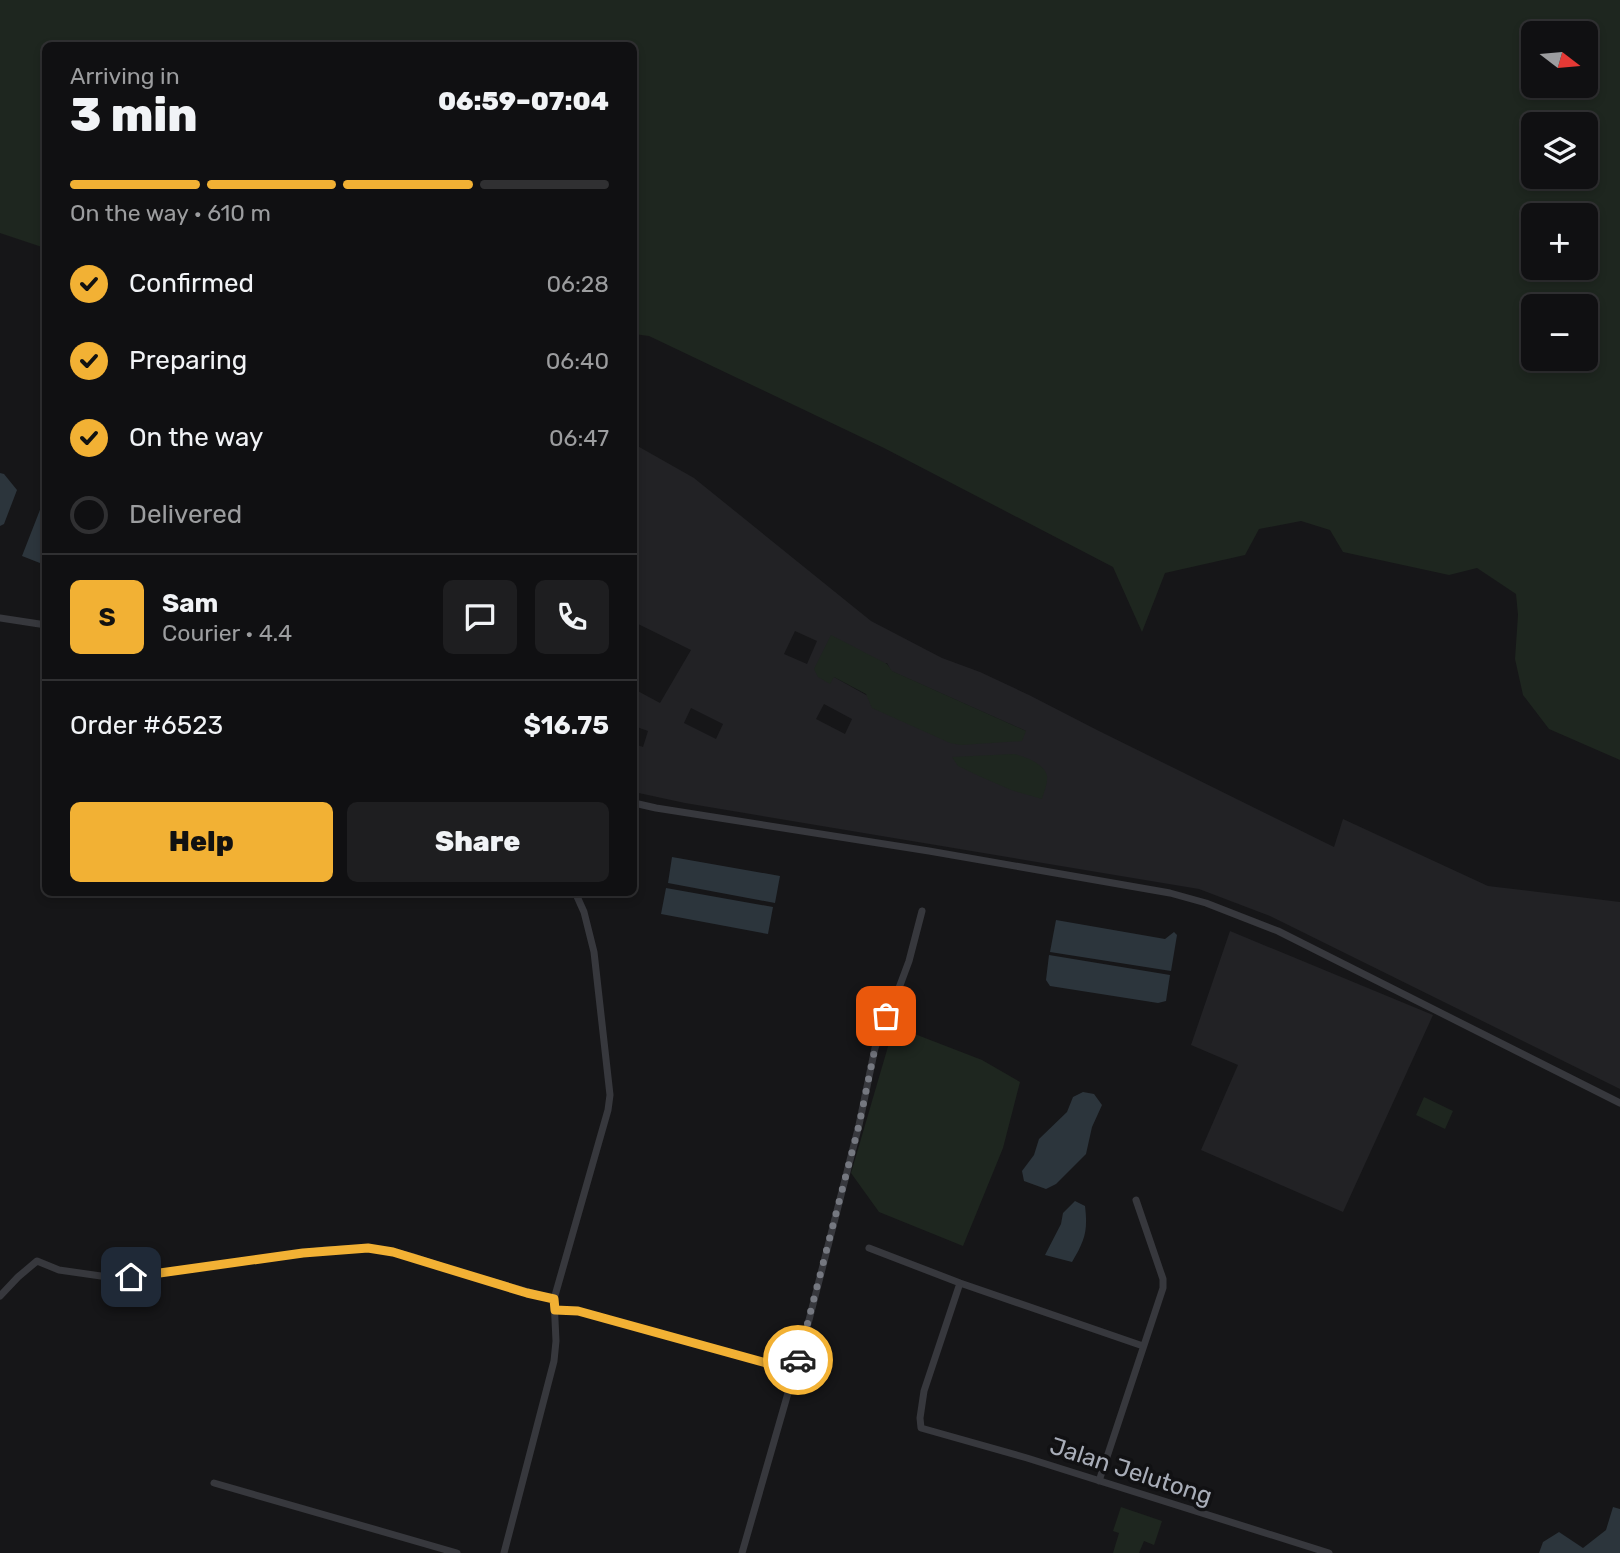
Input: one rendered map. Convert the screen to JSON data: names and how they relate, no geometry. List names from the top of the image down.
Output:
{
  "streets": {
    "street": ["Jalan Jelutong"]
  },
  "north": "right",
  "page": {
    "map_buttons": ["+", "−"],
    "heading": ["3 min", "Arriving in", "06:59–07:04"],
    "panel": [
      "Sam",
      "Courier · 4.4",
      "Order #6523",
      "$16.75"
    ],
    "bar": "On the way · 610 m",
    "list": [
      ["Confirmed", "06:28"],
      ["Preparing", "06:40"],
      ["On the way", "06:47"],
      "Delivered"
    ],
    "round": "S",
    "buttons": ["Help", "Share"]
  }
}
